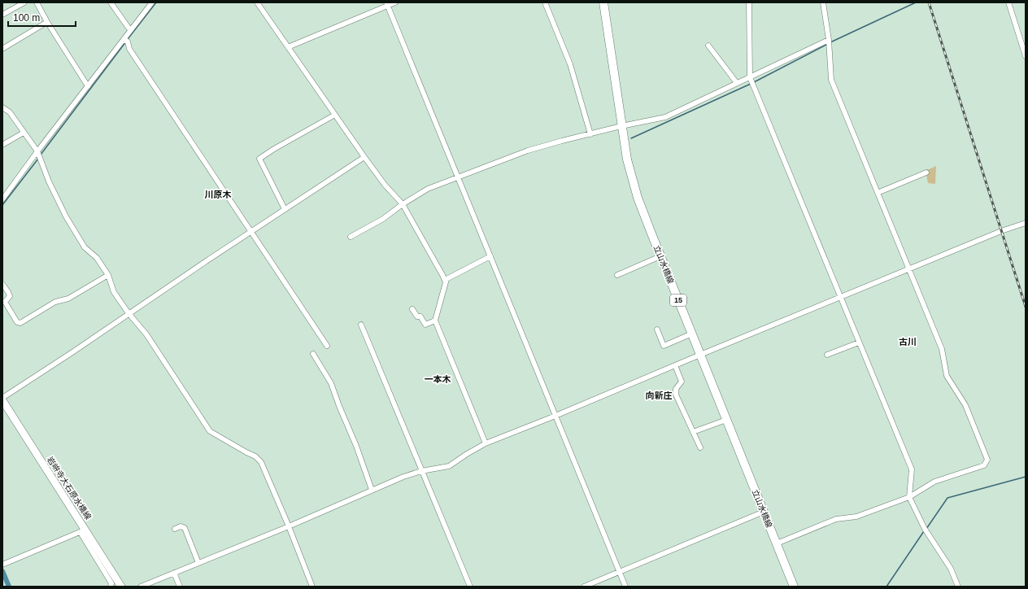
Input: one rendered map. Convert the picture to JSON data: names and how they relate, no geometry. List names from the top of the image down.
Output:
{
  "streets": {
    "main road": ["立山水橋線", "15", "岩峅寺大石原水橋線"]
  },
  "districts": [
    "川原木",
    "古川",
    "一本木",
    "向新庄"
  ],
  "scale_bar": "100 m"
}
